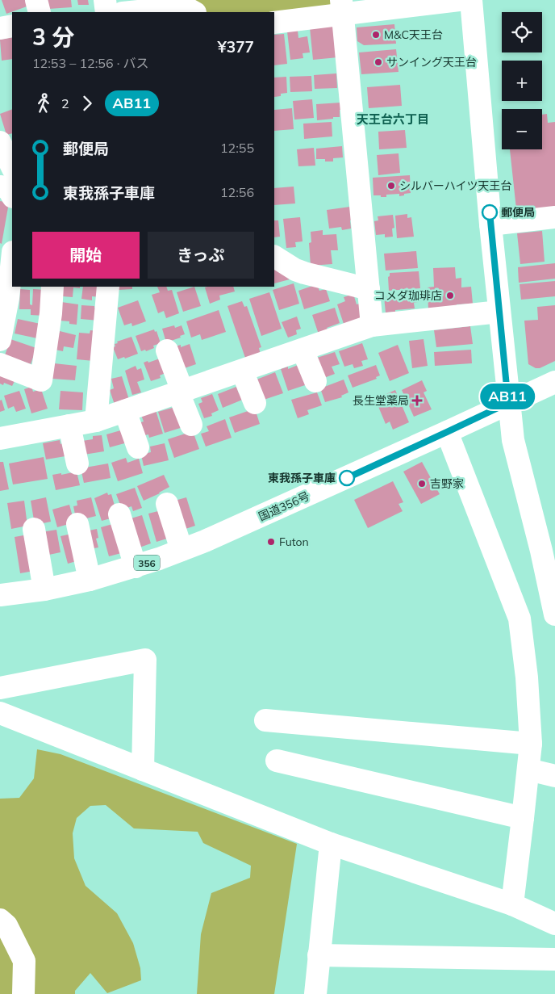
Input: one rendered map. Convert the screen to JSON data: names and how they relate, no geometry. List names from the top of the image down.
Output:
{
  "streets": {
    "main road": ["国道356号", "356"]
  },
  "districts": ["天王台六丁目"],
  "places": {
    "other": [
      "M&C天王台",
      "サンイング天王台",
      "シルバーハイツ天王台",
      "郵便局",
      "コメダ珈琲店",
      "東我孫子車庫",
      "吉野家",
      "Futon"
    ],
    "health": ["長生堂薬局"]
  },
  "lines": ["bus line AB11"],
  "page": {
    "on_map": "AB11",
    "map_buttons": ["+", "−"],
    "heading": ["3 分", "12:53 – 12:56 · バス", "¥377"],
    "legs": ["2", "AB11"],
    "list": [
      {
        "name": "郵便局",
        "value": "12:55"
      },
      {
        "name": "東我孫子車庫",
        "value": "12:56"
      }
    ],
    "buttons": ["開始", "きっぷ"]
  }
}
